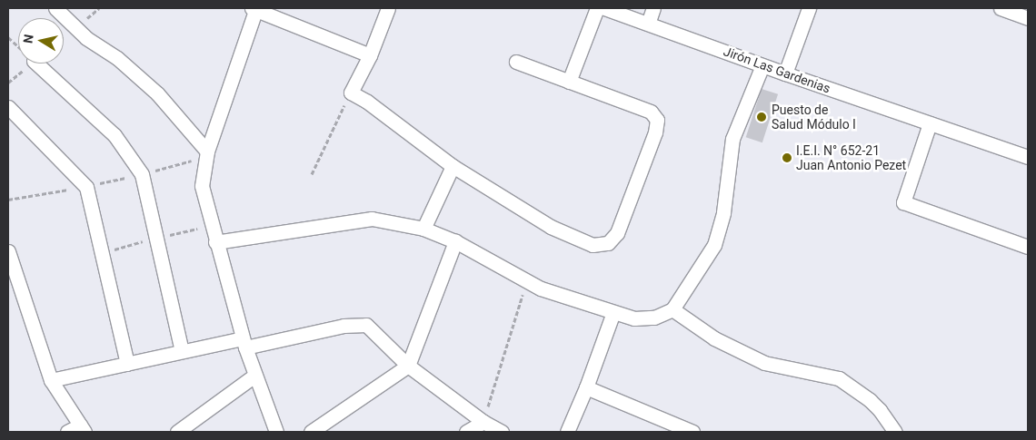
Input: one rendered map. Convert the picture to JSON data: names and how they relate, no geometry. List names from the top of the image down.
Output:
{
  "streets": {
    "street": ["Jirón Las Gardenias"]
  },
  "places": ["Puesto de Salud Módulo I", "I.E.I. N° 652-21 Juan Antonio Pezet"],
  "north": "left"
}
